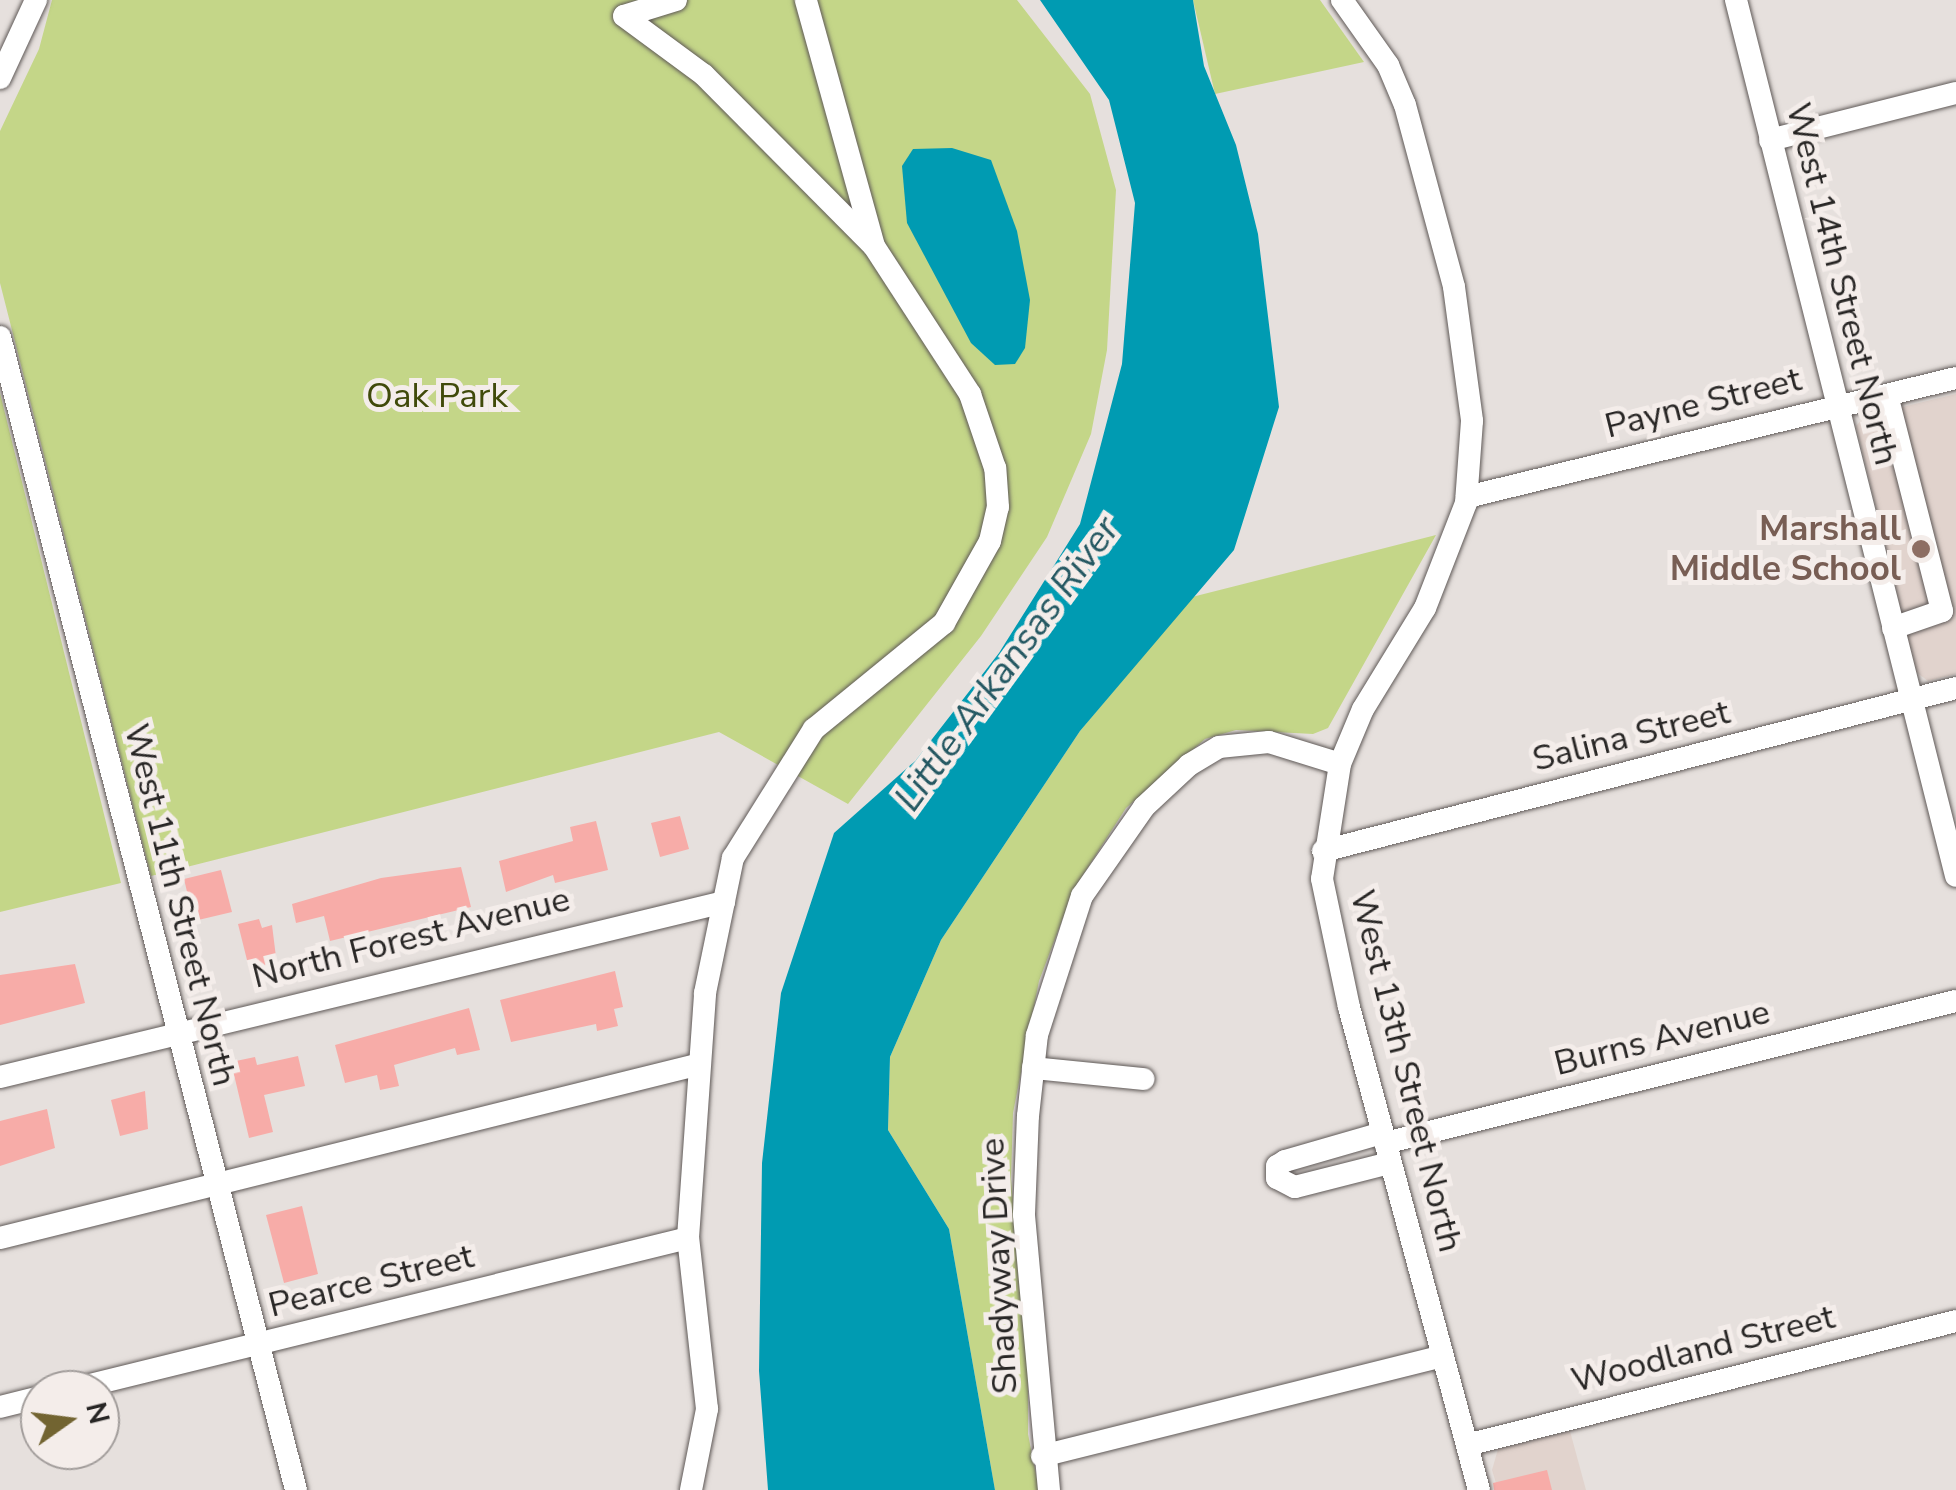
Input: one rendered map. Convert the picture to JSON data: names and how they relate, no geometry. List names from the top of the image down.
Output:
{
  "streets": {
    "street": [
      "West 14th Street North",
      "Payne Street",
      "Salina Street",
      "West 11th Street North",
      "North Forest Avenue",
      "Burns Avenue",
      "West 13th Street North",
      "Shadyway Drive",
      "Pearce Street",
      "Woodland Street"
    ]
  },
  "crossings": [
    ["West 14th Street North", "Payne Street"],
    ["West 14th Street North", "Salina Street"],
    ["Payne Street", "West 13th Street North"],
    ["Salina Street", "West 13th Street North"],
    ["West 11th Street North", "North Forest Avenue"],
    ["West 11th Street North", "Pearce Street"],
    ["Burns Avenue", "West 13th Street North"],
    ["West 13th Street North", "Shadyway Drive"],
    ["West 13th Street North", "Woodland Street"]
  ],
  "water": ["Little Arkansas River"],
  "parks": ["Oak Park"],
  "places": ["Marshall Middle School"],
  "north": "right"
}
